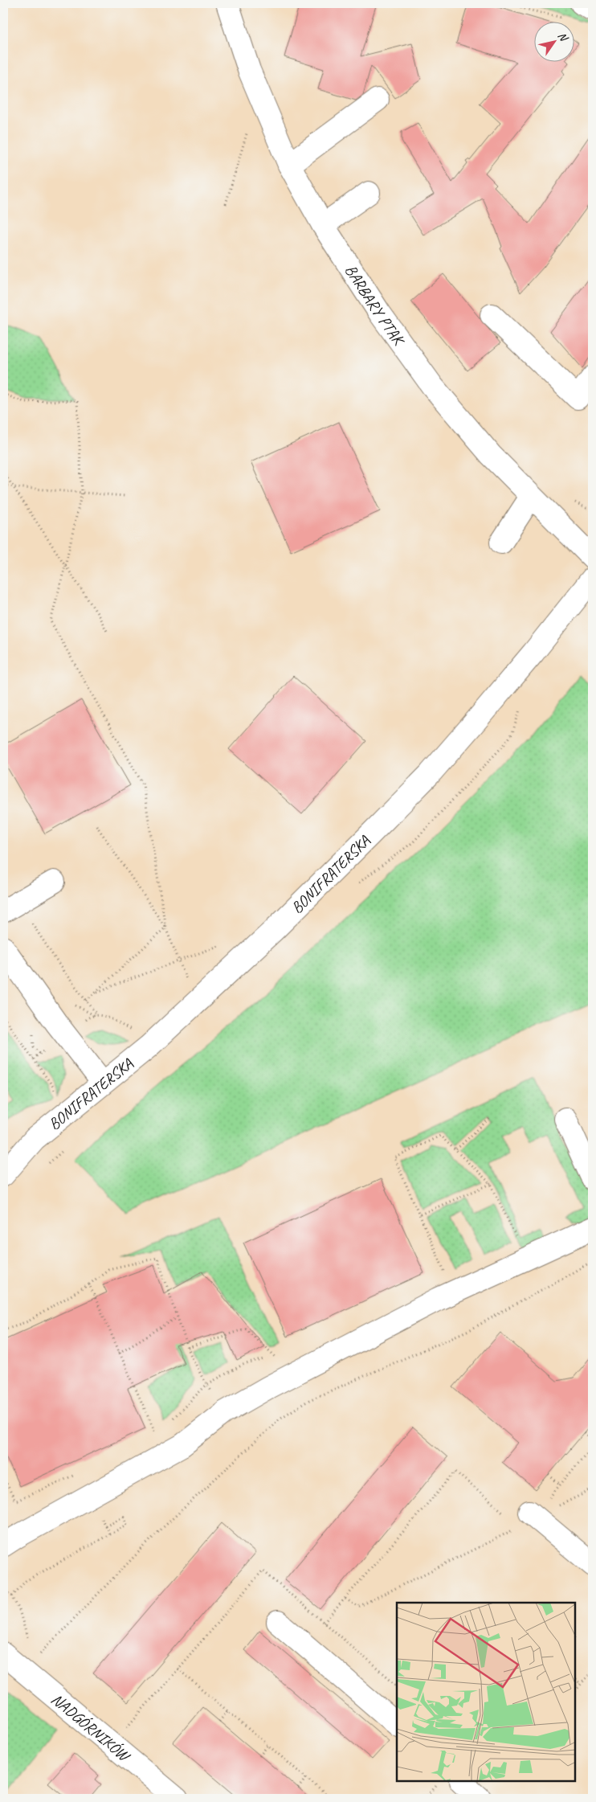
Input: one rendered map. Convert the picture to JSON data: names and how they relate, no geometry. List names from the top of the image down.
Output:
{
  "streets": {
    "street": ["BARBARY PTAK", "BONIFRATERSKA", "NADGÓRNIKÓW"]
  },
  "north": "top right"
}
